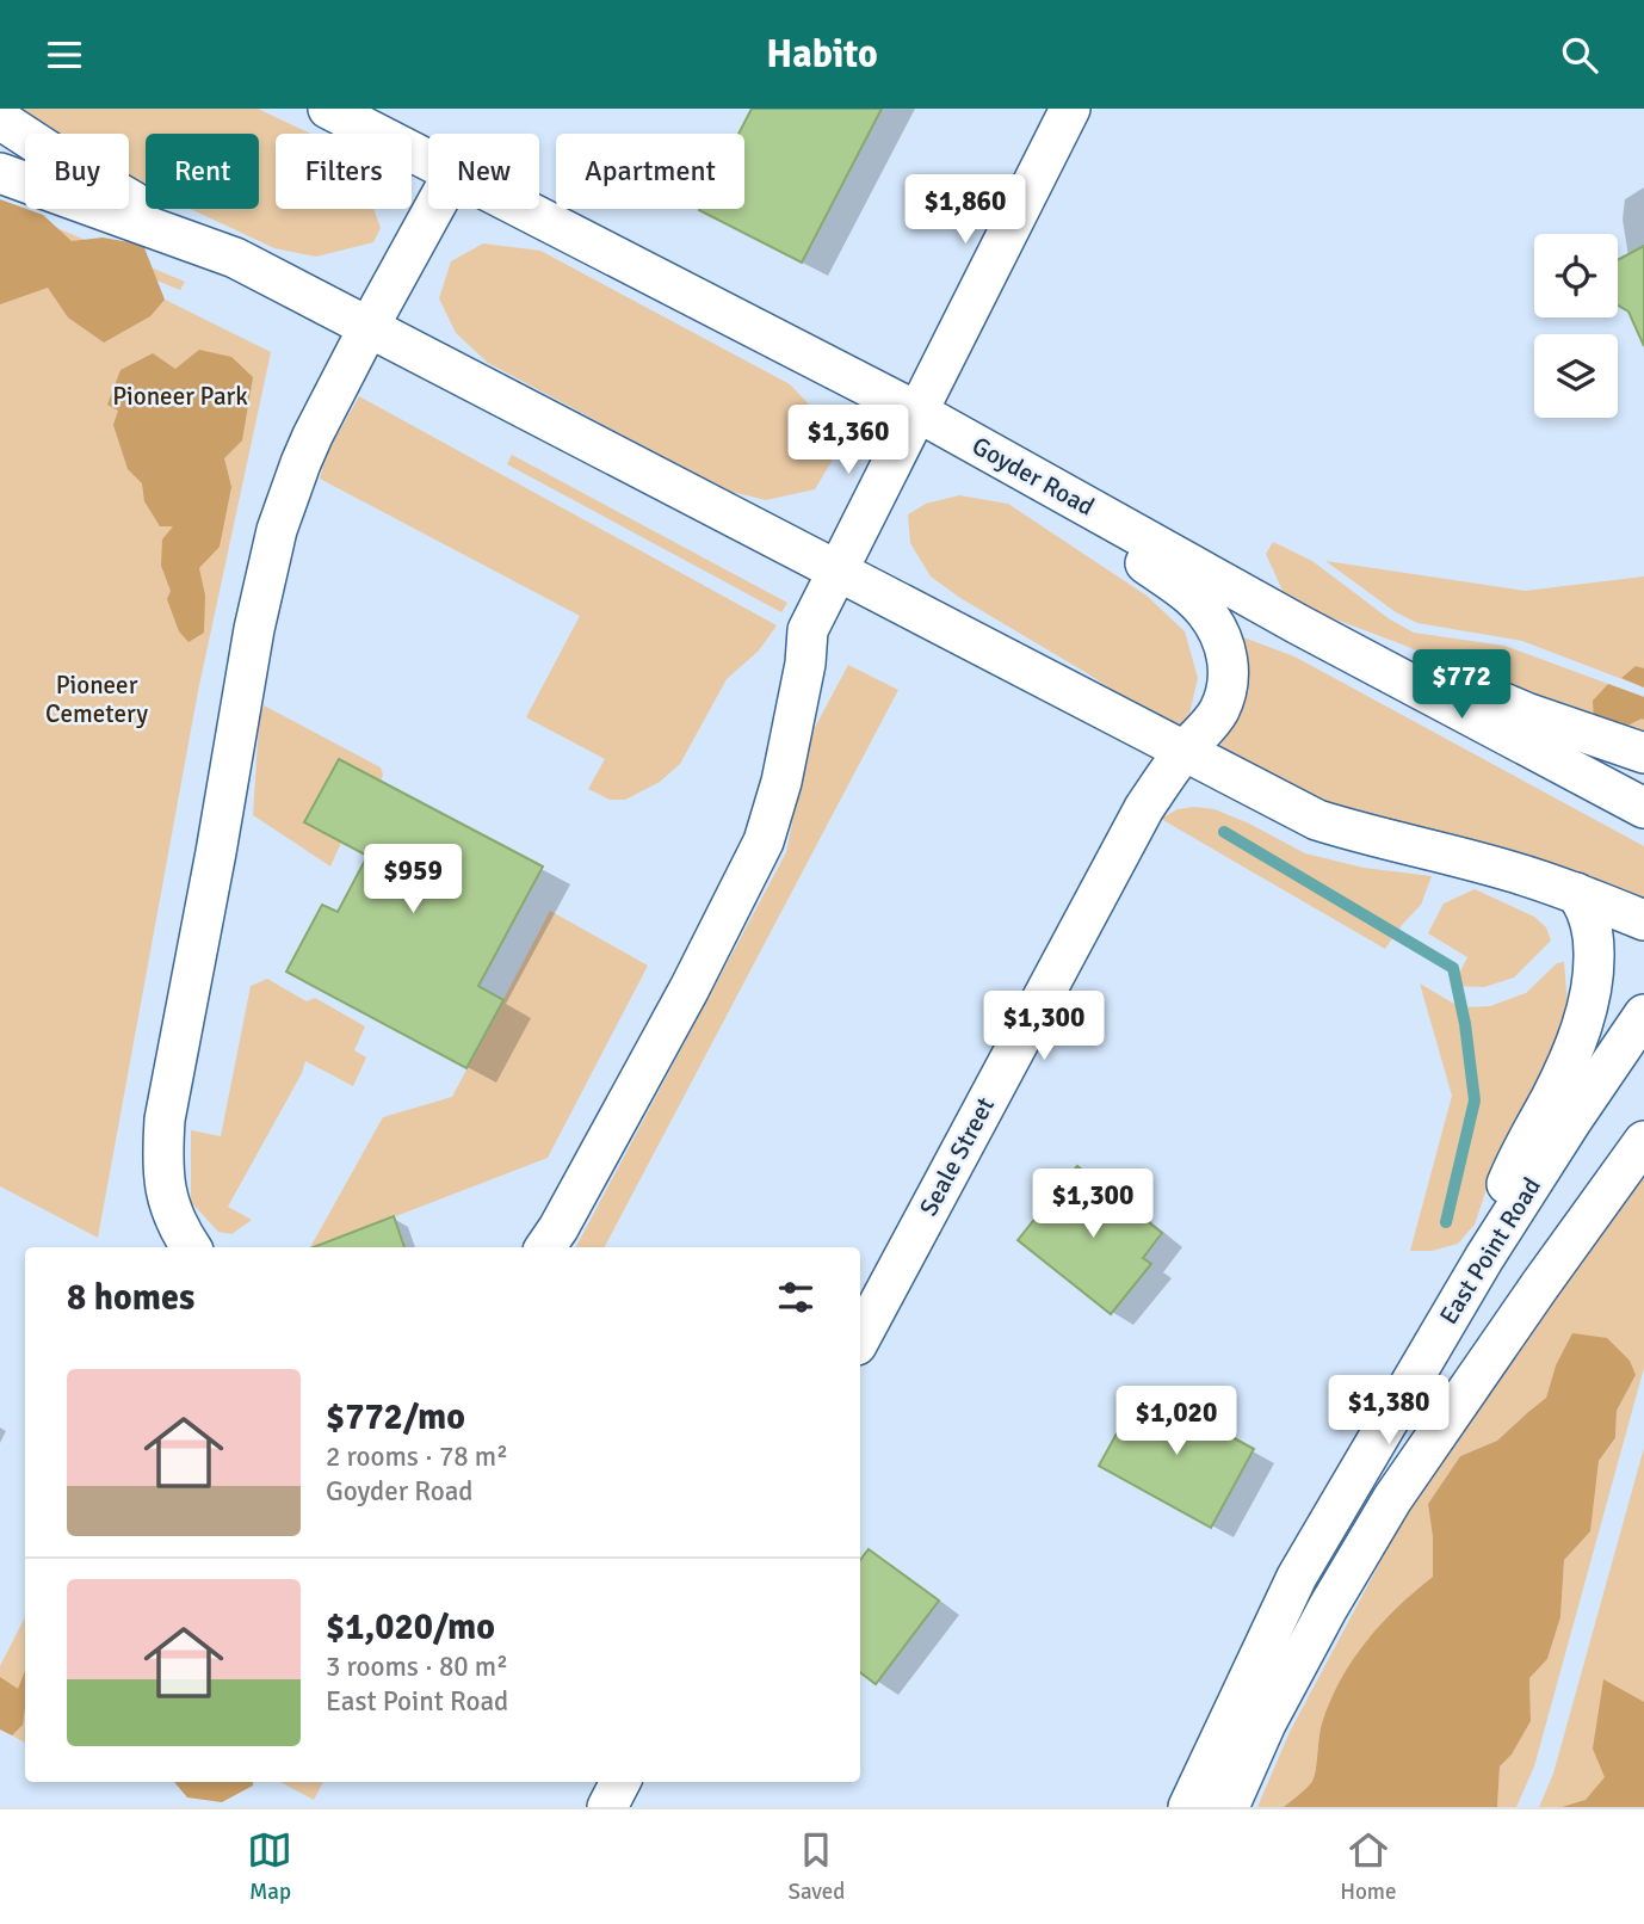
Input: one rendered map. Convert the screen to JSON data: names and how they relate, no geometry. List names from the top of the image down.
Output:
{
  "streets": {
    "street": ["Goyder Road", "Seale Street", "East Point Road"]
  },
  "crossings": [
    ["Goyder Road", "Seale Street"]
  ],
  "parks": ["Pioneer Park", "Pioneer Cemetery"],
  "page": {
    "header": "Habito",
    "chip": [
      "Buy",
      "Rent",
      "Filters",
      "New",
      "Apartment"
    ],
    "price": [
      "$1,860",
      "$1,360",
      "$772",
      "$959",
      "$1,300",
      "$1,300",
      "$1,380",
      "$1,020"
    ],
    "heading": "8 homes",
    "list": [
      {
        "name": "$772/mo",
        "note": "2 rooms · 78 m² · Goyder Road"
      },
      {
        "name": "$1,020/mo",
        "note": "3 rooms · 80 m² · East Point Road"
      }
    ],
    "tabs": ["Map", "Saved", "Home"]
  }
}
